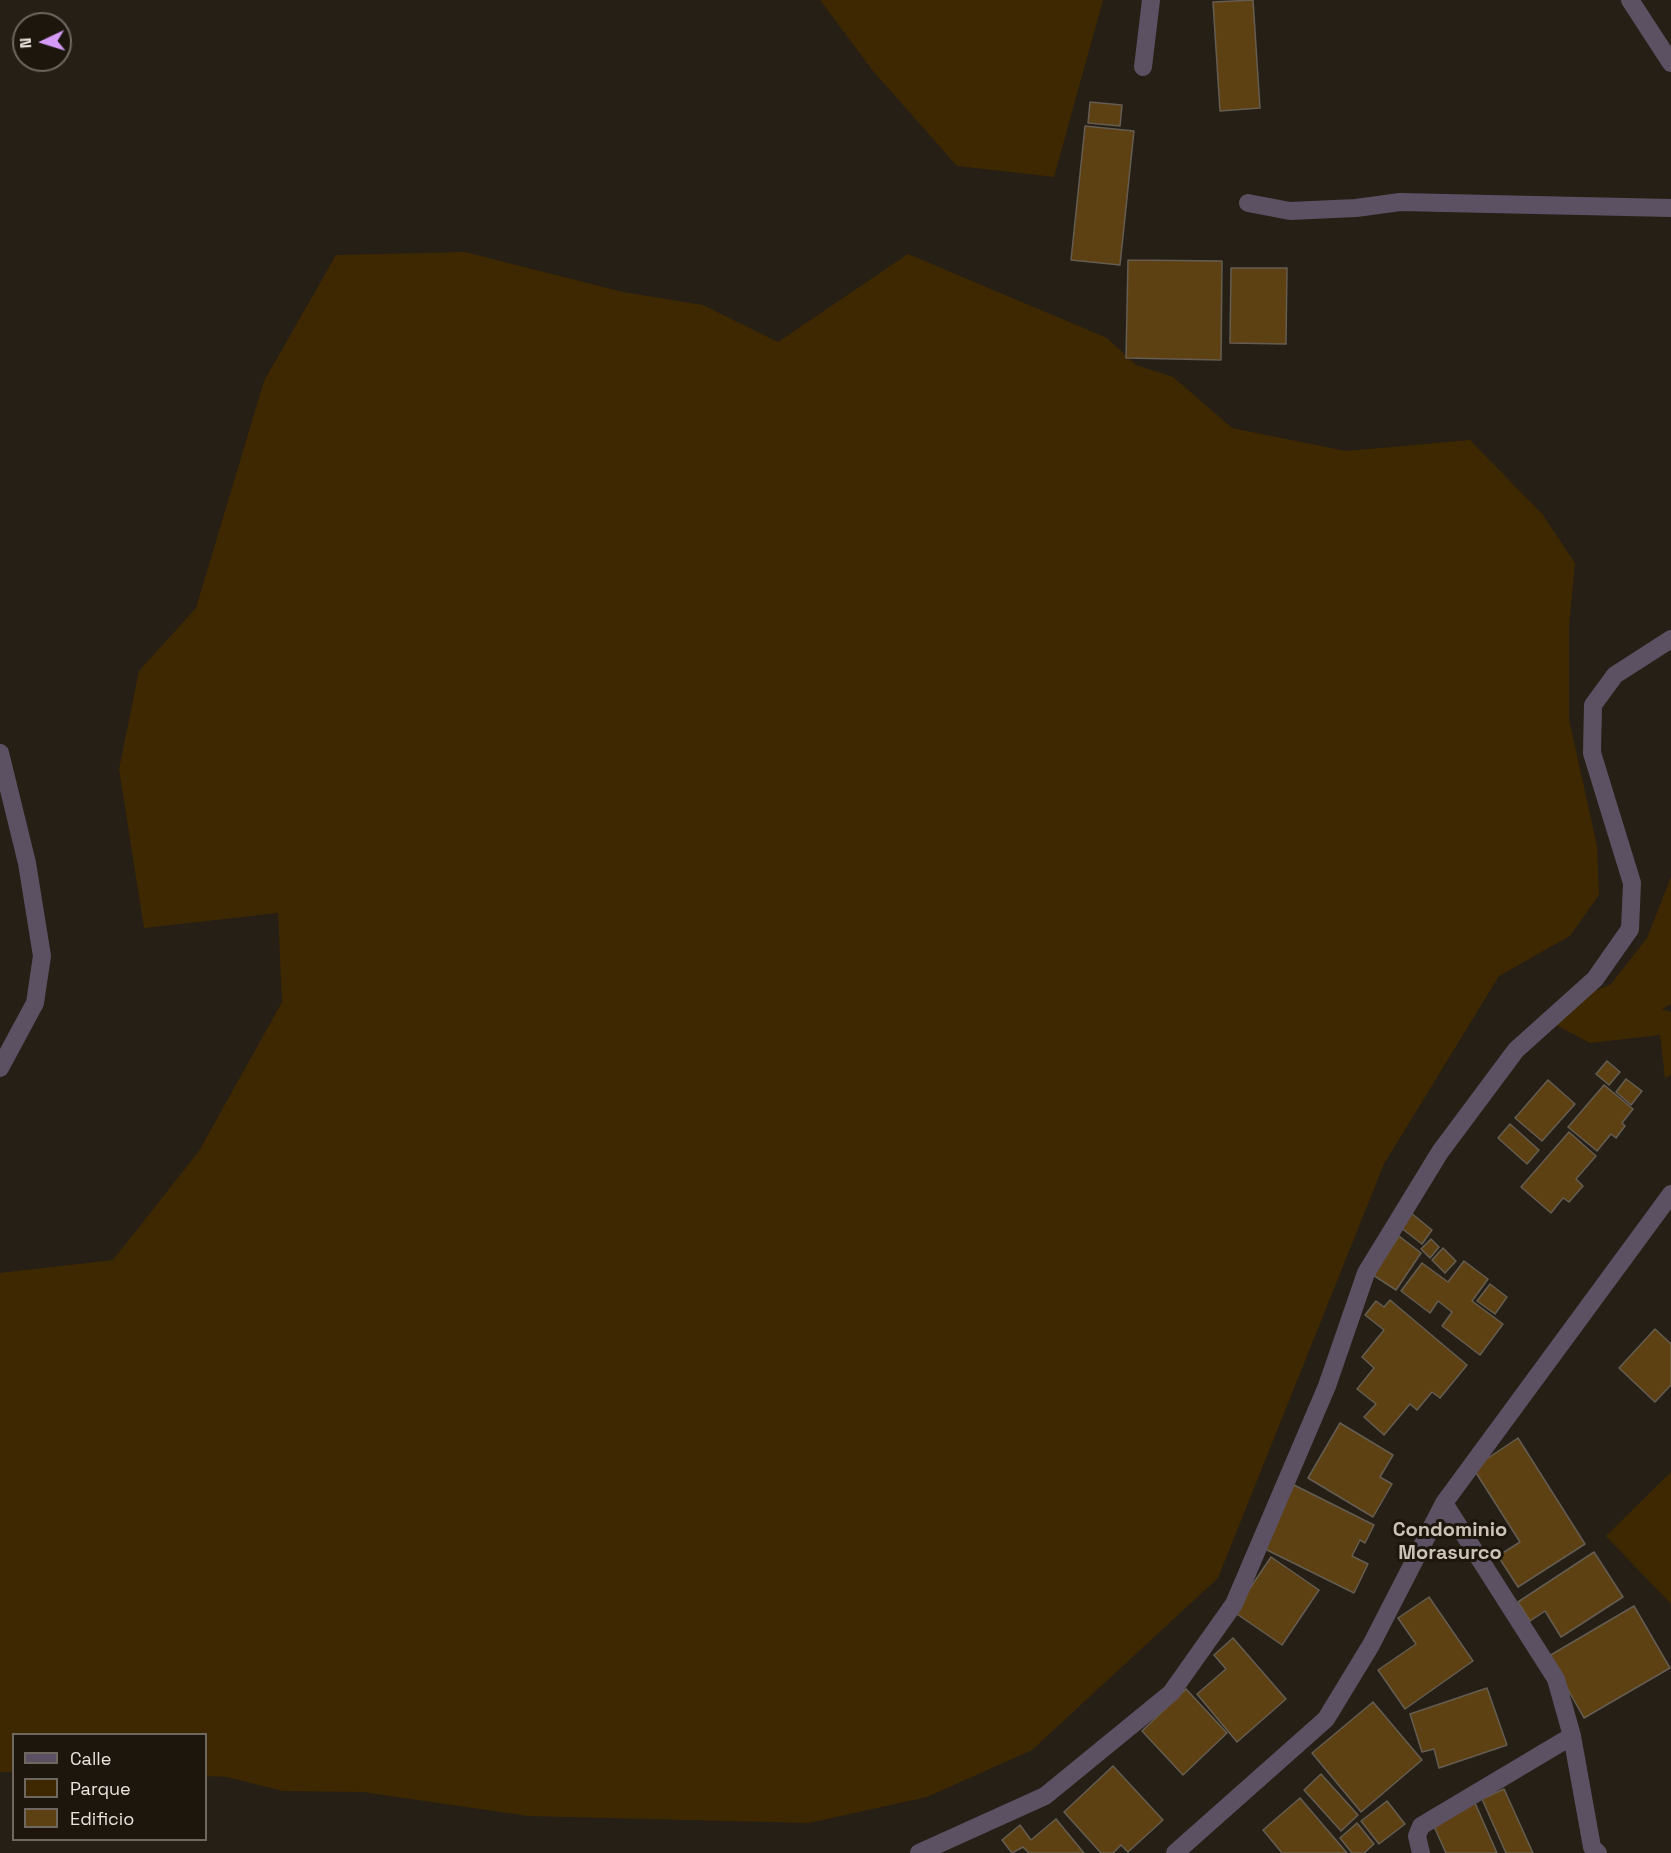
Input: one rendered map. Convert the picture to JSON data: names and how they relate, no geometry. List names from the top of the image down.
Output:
{
  "districts": ["Condominio Morasurco"],
  "legend": ["Calle", "Parque", "Edificio"],
  "north": "left"
}
